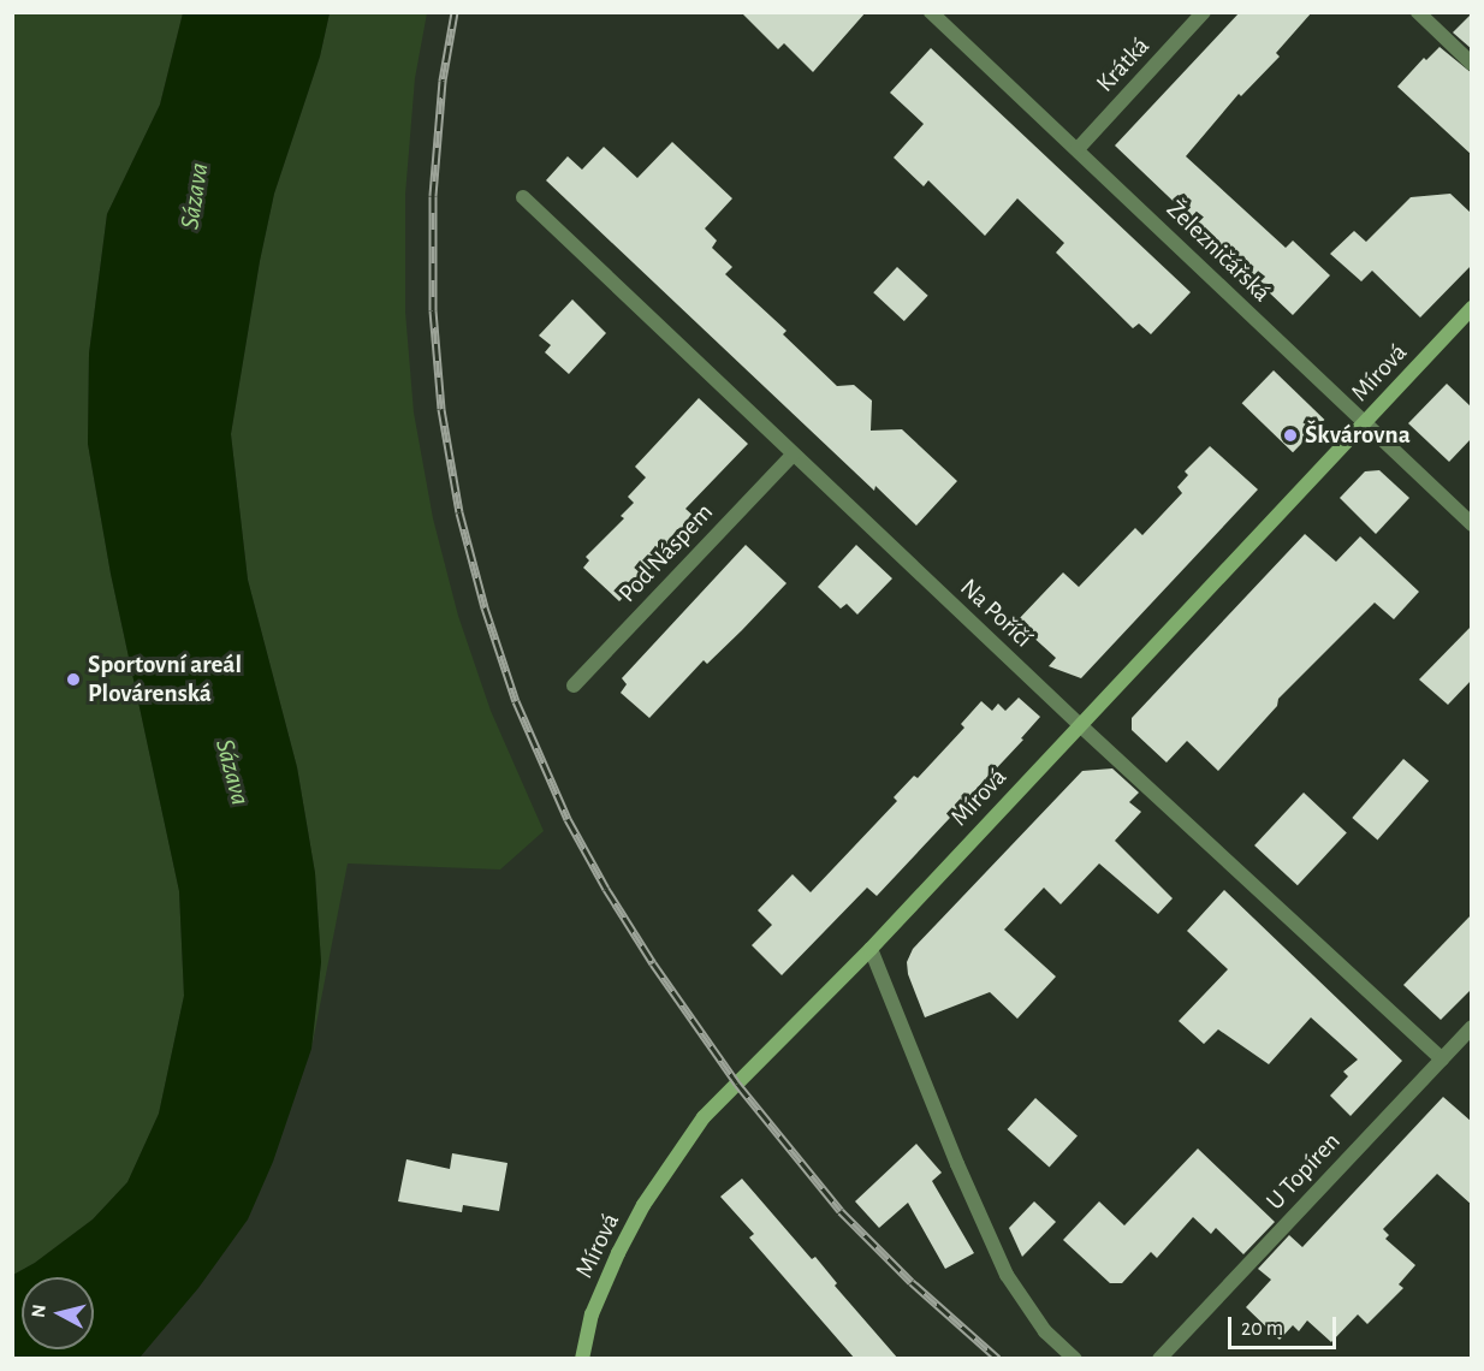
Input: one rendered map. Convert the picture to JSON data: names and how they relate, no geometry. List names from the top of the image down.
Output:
{
  "streets": {
    "street": [
      "Krátká",
      "Železničářská",
      "Mírová",
      "Pod Náspem",
      "Na Poříčí",
      "U Topíren"
    ]
  },
  "crossings": [
    ["Krátká", "Železničářská"],
    ["Železničářská", "Mírová"],
    ["Mírová", "Na Poříčí"],
    ["Pod Náspem", "Na Poříčí"],
    ["Na Poříčí", "U Topíren"]
  ],
  "water": ["Sázava"],
  "places": ["Škvárovna", "Sportovní areál Plovárenská"],
  "scale_bar": "20 m",
  "north": "left"
}
